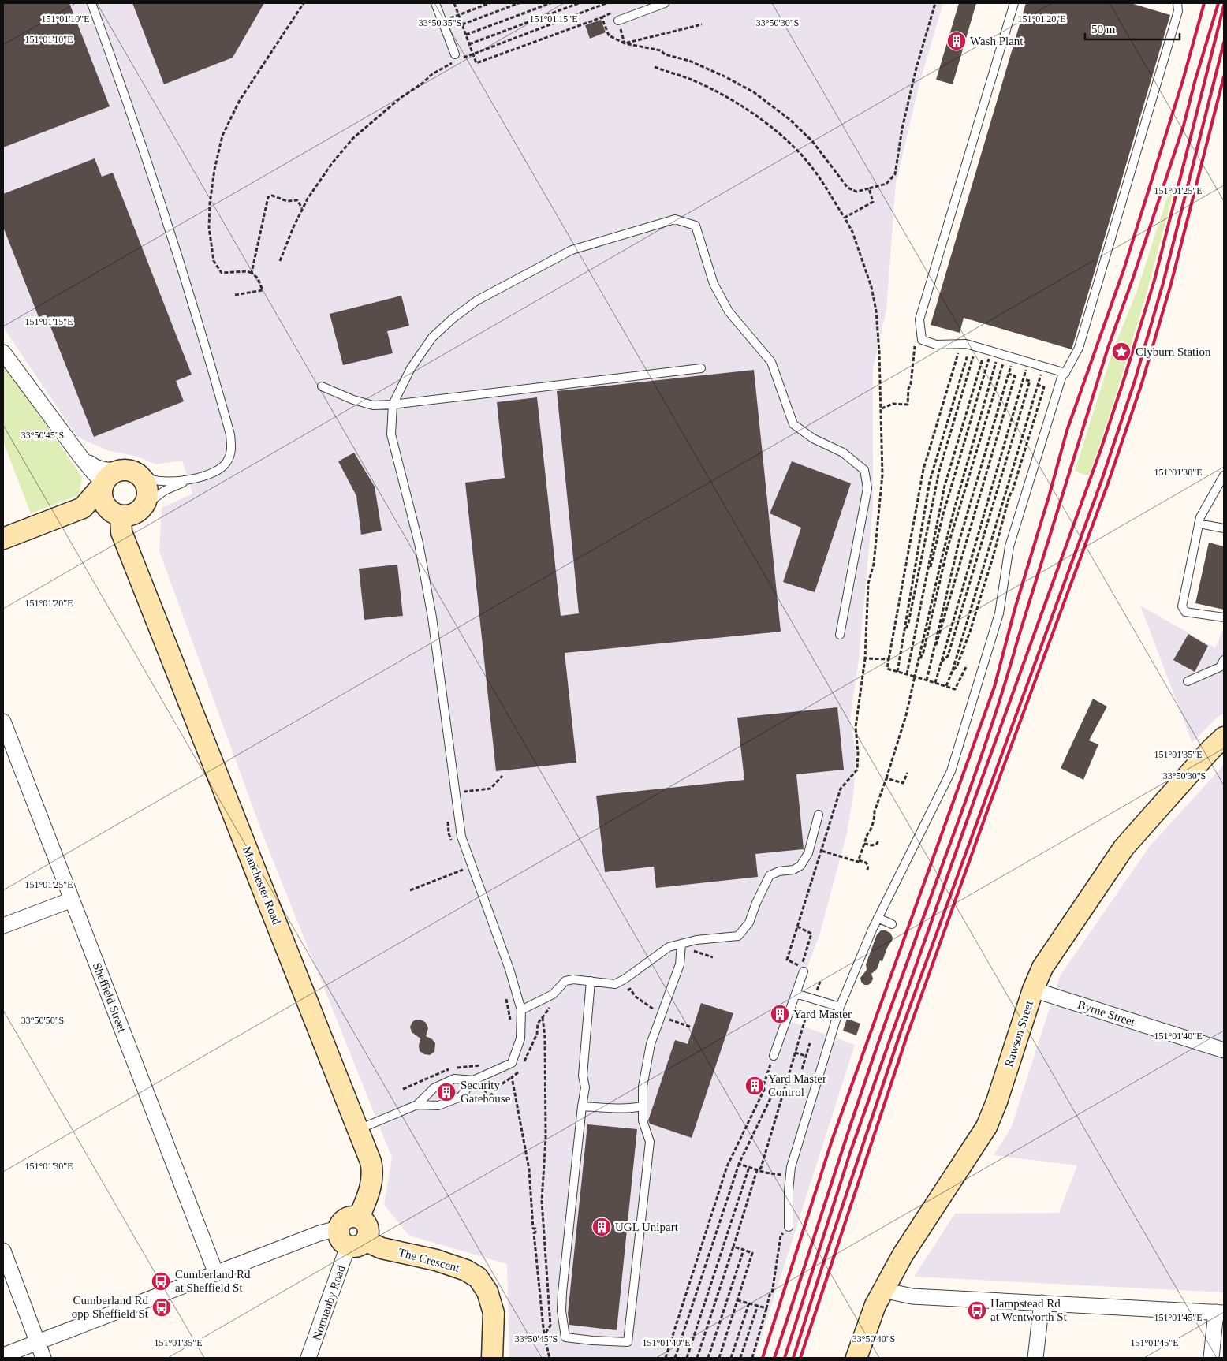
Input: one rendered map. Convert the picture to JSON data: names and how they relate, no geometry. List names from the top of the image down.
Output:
{
  "streets": {
    "main road": ["Manchester Road", "Rawson Street", "The Crescent"],
    "street": ["Sheffield Street", "Byrne Street", "Normanby Road"]
  },
  "crossings": [
    ["Manchester Road", "The Crescent"],
    ["Manchester Road", "Normanby Road"],
    ["Byrne Street", "Rawson Street"],
    ["The Crescent", "Normanby Road"]
  ],
  "places": {
    "building": [
      "Wash Plant",
      "Yard Master",
      "Yard Master Control",
      "Security Gatehouse",
      "UGL Unipart"
    ],
    "place": ["Clyburn Station"],
    "bus stop": ["Cumberland Rd at Sheffield St", "Cumberland Rd opp Sheffield St", "Hampstead Rd at Wentworth St"]
  },
  "scale_bar": "50 m",
  "coordinates": [
    "151°01'10\"E",
    "151°01'15\"E",
    "151°01'20\"E",
    "33°50'35\"S",
    "33°50'30\"S",
    "151°01'25\"E",
    "33°50'45\"S",
    "151°01'30\"E",
    "151°01'35\"E",
    "33°50'50\"S",
    "151°01'40\"E",
    "151°01'45\"E",
    "33°50'40\"S"
  ]
}
